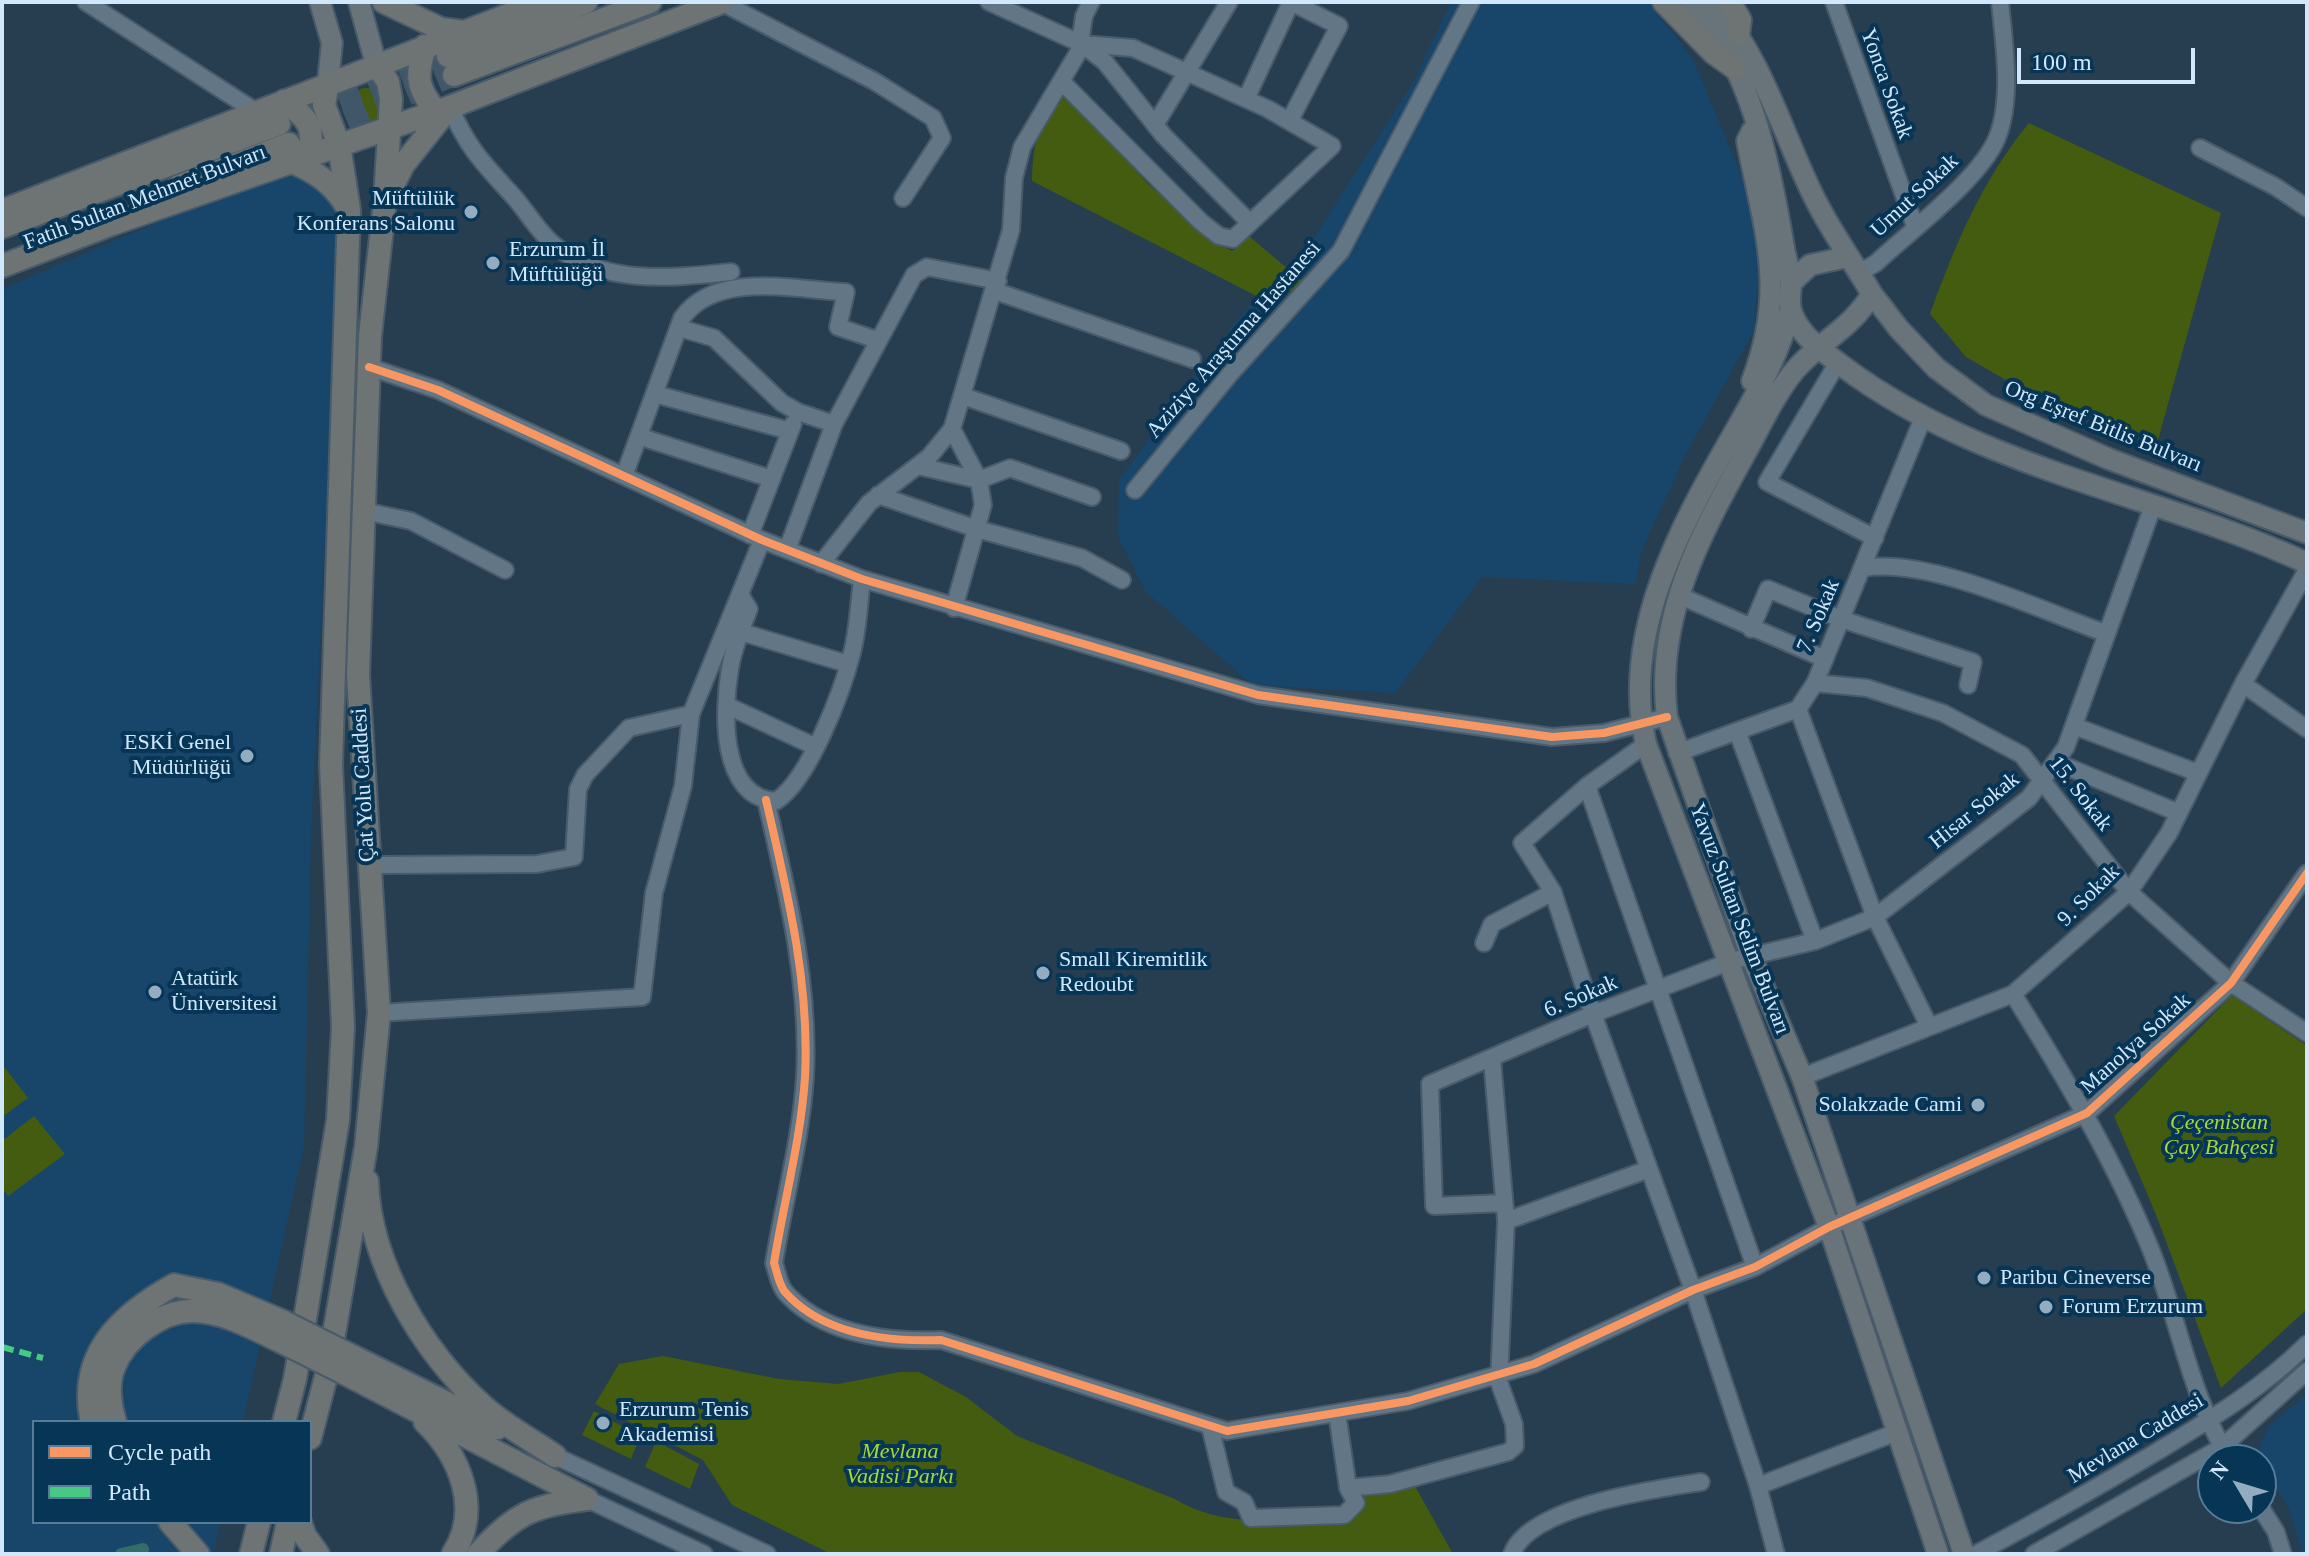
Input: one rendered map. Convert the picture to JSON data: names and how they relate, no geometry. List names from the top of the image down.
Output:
{
  "streets": {
    "highway": ["Fatih Sultan Mehmet Bulvarı", "Çat Yolu Caddesi"],
    "main road": ["Org Eşref Bitlis Bulvarı", "Yavuz Sultan Selim Bulvarı"],
    "street": [
      "Yonca Sokak",
      "Umut Sokak",
      "Aziziye Araştırma Hastanesi",
      "7. Sokak",
      "15. Sokak",
      "Hisar Sokak",
      "9. Sokak",
      "6. Sokak",
      "Manolya Sokak",
      "Mevlana Caddesi"
    ]
  },
  "crossings": [
    ["Yonca Sokak", "Umut Sokak"],
    ["Umut Sokak", "Org Eşref Bitlis Bulvarı"],
    ["Umut Sokak", "Yavuz Sultan Selim Bulvarı"],
    ["Org Eşref Bitlis Bulvarı", "Yavuz Sultan Selim Bulvarı"],
    ["7. Sokak", "15. Sokak"],
    ["15. Sokak", "Hisar Sokak"],
    ["15. Sokak", "9. Sokak"],
    ["15. Sokak", "Manolya Sokak"],
    ["Hisar Sokak", "Yavuz Sultan Selim Bulvarı"],
    ["Hisar Sokak", "6. Sokak"],
    ["9. Sokak", "Yavuz Sultan Selim Bulvarı"],
    ["Yavuz Sultan Selim Bulvarı", "6. Sokak"],
    ["Yavuz Sultan Selim Bulvarı", "Manolya Sokak"]
  ],
  "parks": ["Çeçenistan Çay Bahçesi", "Mevlana Vadisi Parkı"],
  "places": [
    "Müftülük Konferans Salonu",
    "Erzurum İl Müftülüğü",
    "ESKİ Genel Müdürlüğü",
    "Small Kiremitlik Redoubt",
    "Atatürk Üniversitesi",
    "Solakzade Cami",
    "Paribu Cineverse",
    "Forum Erzurum",
    "Erzurum Tenis Akademisi"
  ],
  "legend": ["Cycle path", "Path"],
  "scale_bar": "100 m",
  "north": "top left"
}
